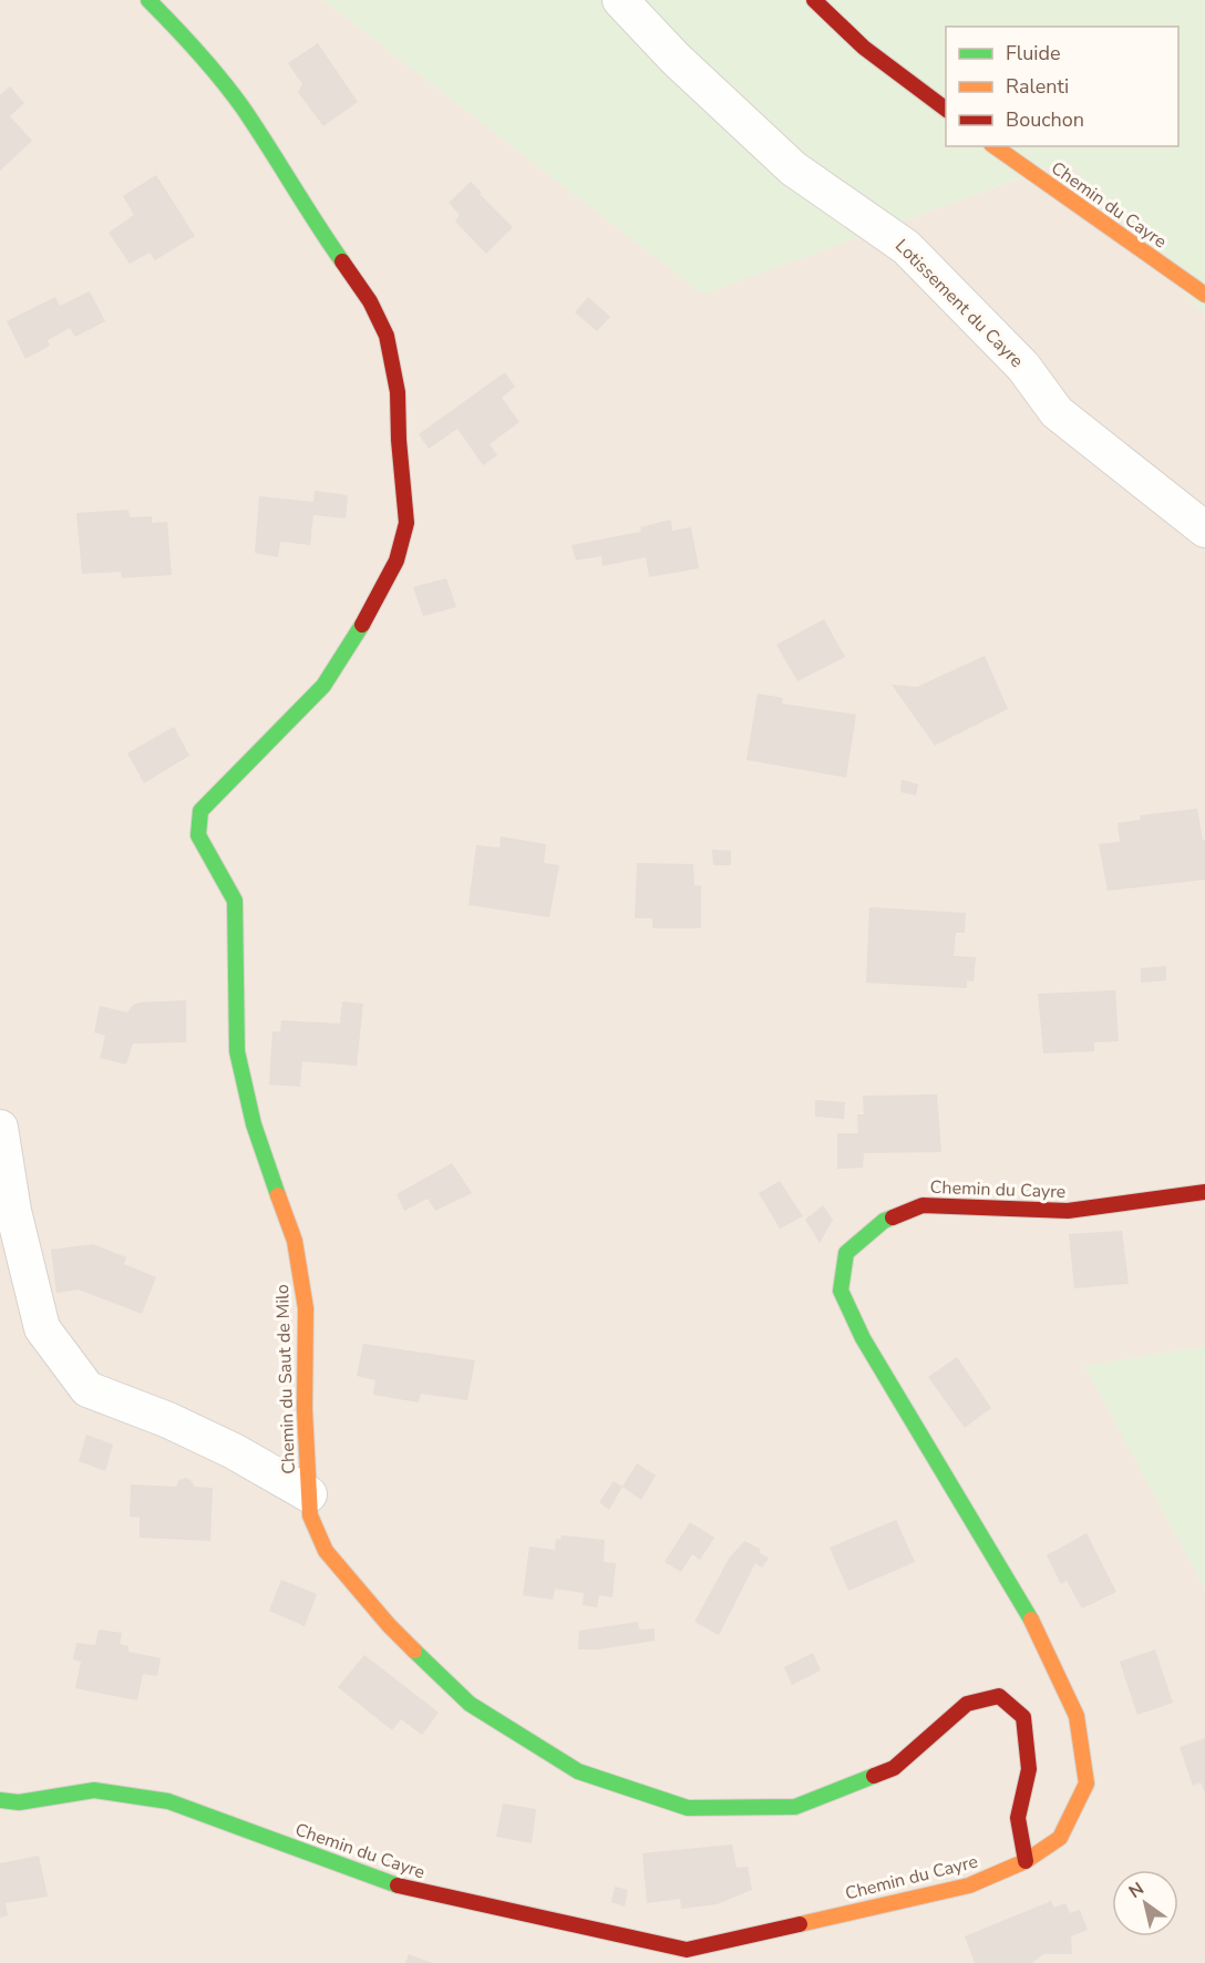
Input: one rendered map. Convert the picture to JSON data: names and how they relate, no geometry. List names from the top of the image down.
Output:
{
  "streets": {
    "street": ["Chemin du Cayre", "Lotissement du Cayre", "Chemin du Saut de Milo"]
  },
  "crossings": [
    ["Chemin du Cayre", "Chemin du Saut de Milo"]
  ],
  "legend": ["Fluide", "Ralenti", "Bouchon"],
  "north": "top left"
}
